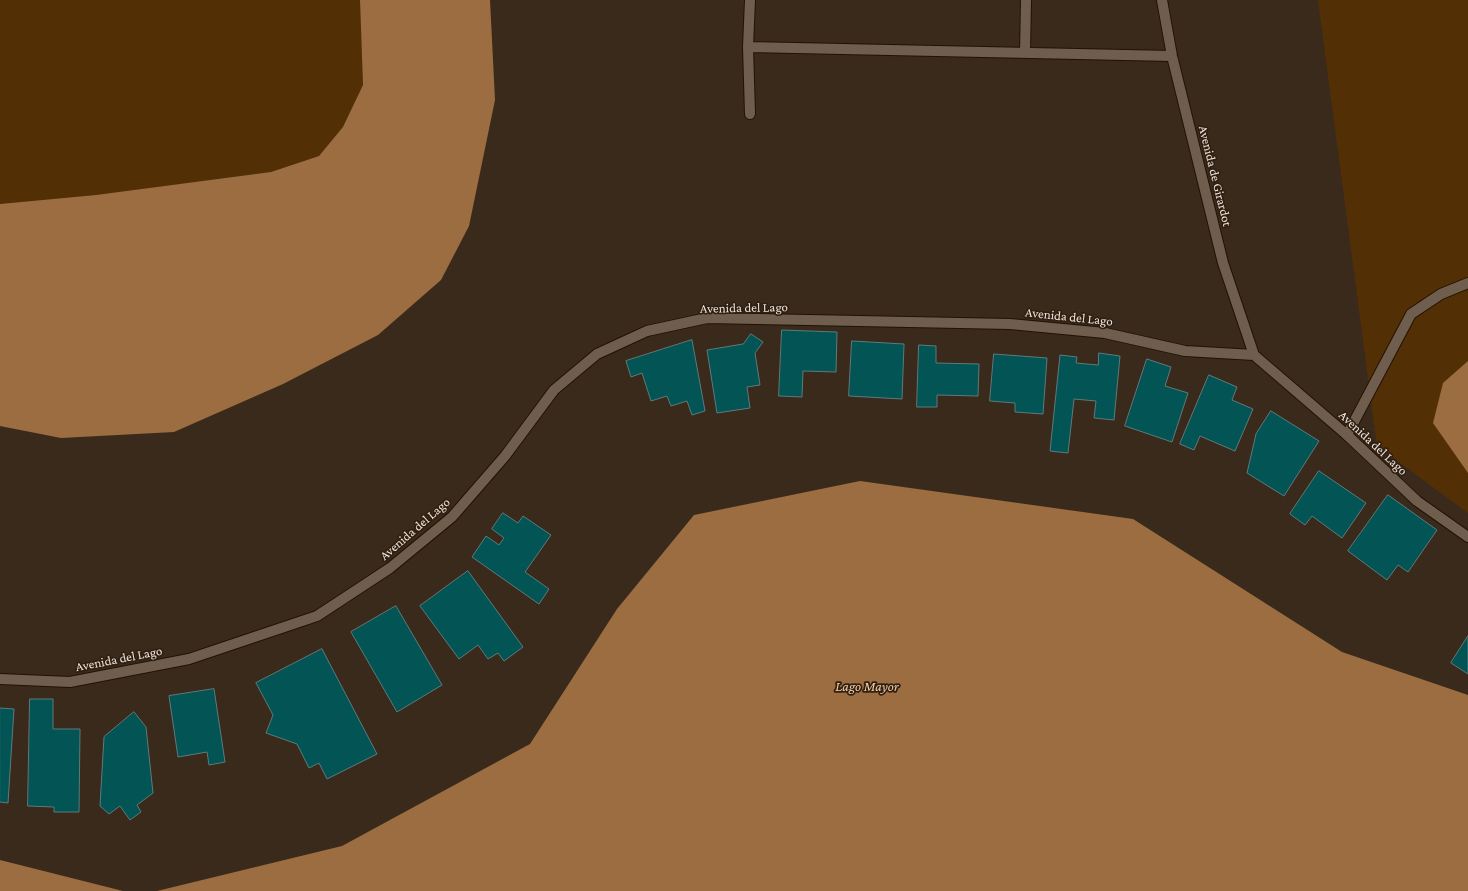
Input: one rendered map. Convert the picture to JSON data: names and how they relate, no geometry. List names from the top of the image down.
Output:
{
  "streets": {
    "street": ["Avenida de Girardot", "Avenida del Lago"]
  },
  "crossings": [
    ["Avenida de Girardot", "Avenida del Lago"]
  ],
  "water": ["Lago Mayor"]
}
